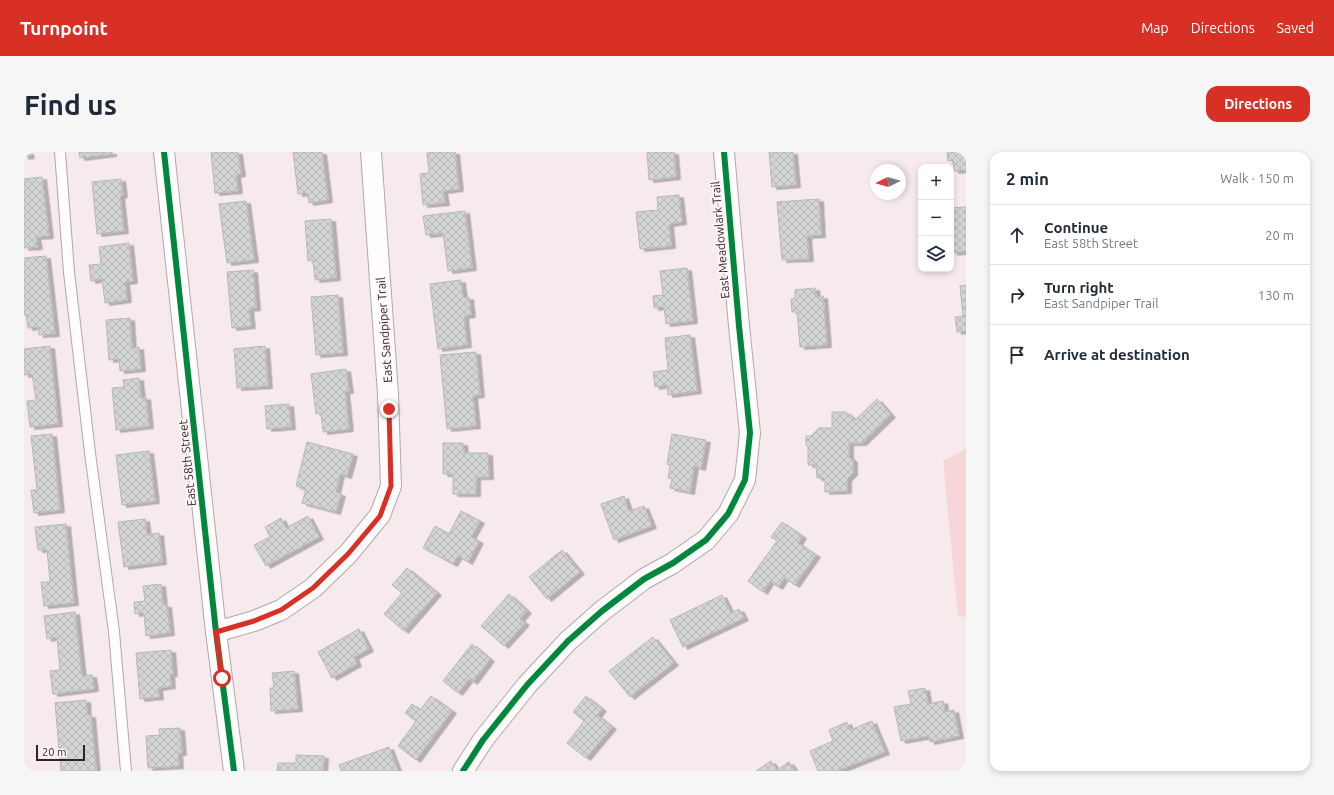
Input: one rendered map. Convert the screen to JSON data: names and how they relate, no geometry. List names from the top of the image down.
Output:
{
  "streets": {
    "street": ["East Meadowlark Trail", "East Sandpiper Trail", "East 58th Street"]
  },
  "crossings": [
    ["East Sandpiper Trail", "East 58th Street"]
  ],
  "scale_bar": "20 m",
  "north": "left",
  "page": {
    "header": "Turnpoint",
    "nav": ["Map", "Directions", "Saved"],
    "buttons": "Directions",
    "title": "Find us",
    "heading": ["2 min", "Walk · 150 m"],
    "map_buttons": ["+", "−"],
    "list": [
      ["Continue", "East 58th Street", "20 m"],
      ["Turn right", "East Sandpiper Trail", "130 m"],
      "Arrive at destination"
    ],
    "scale": "20 m"
  }
}
